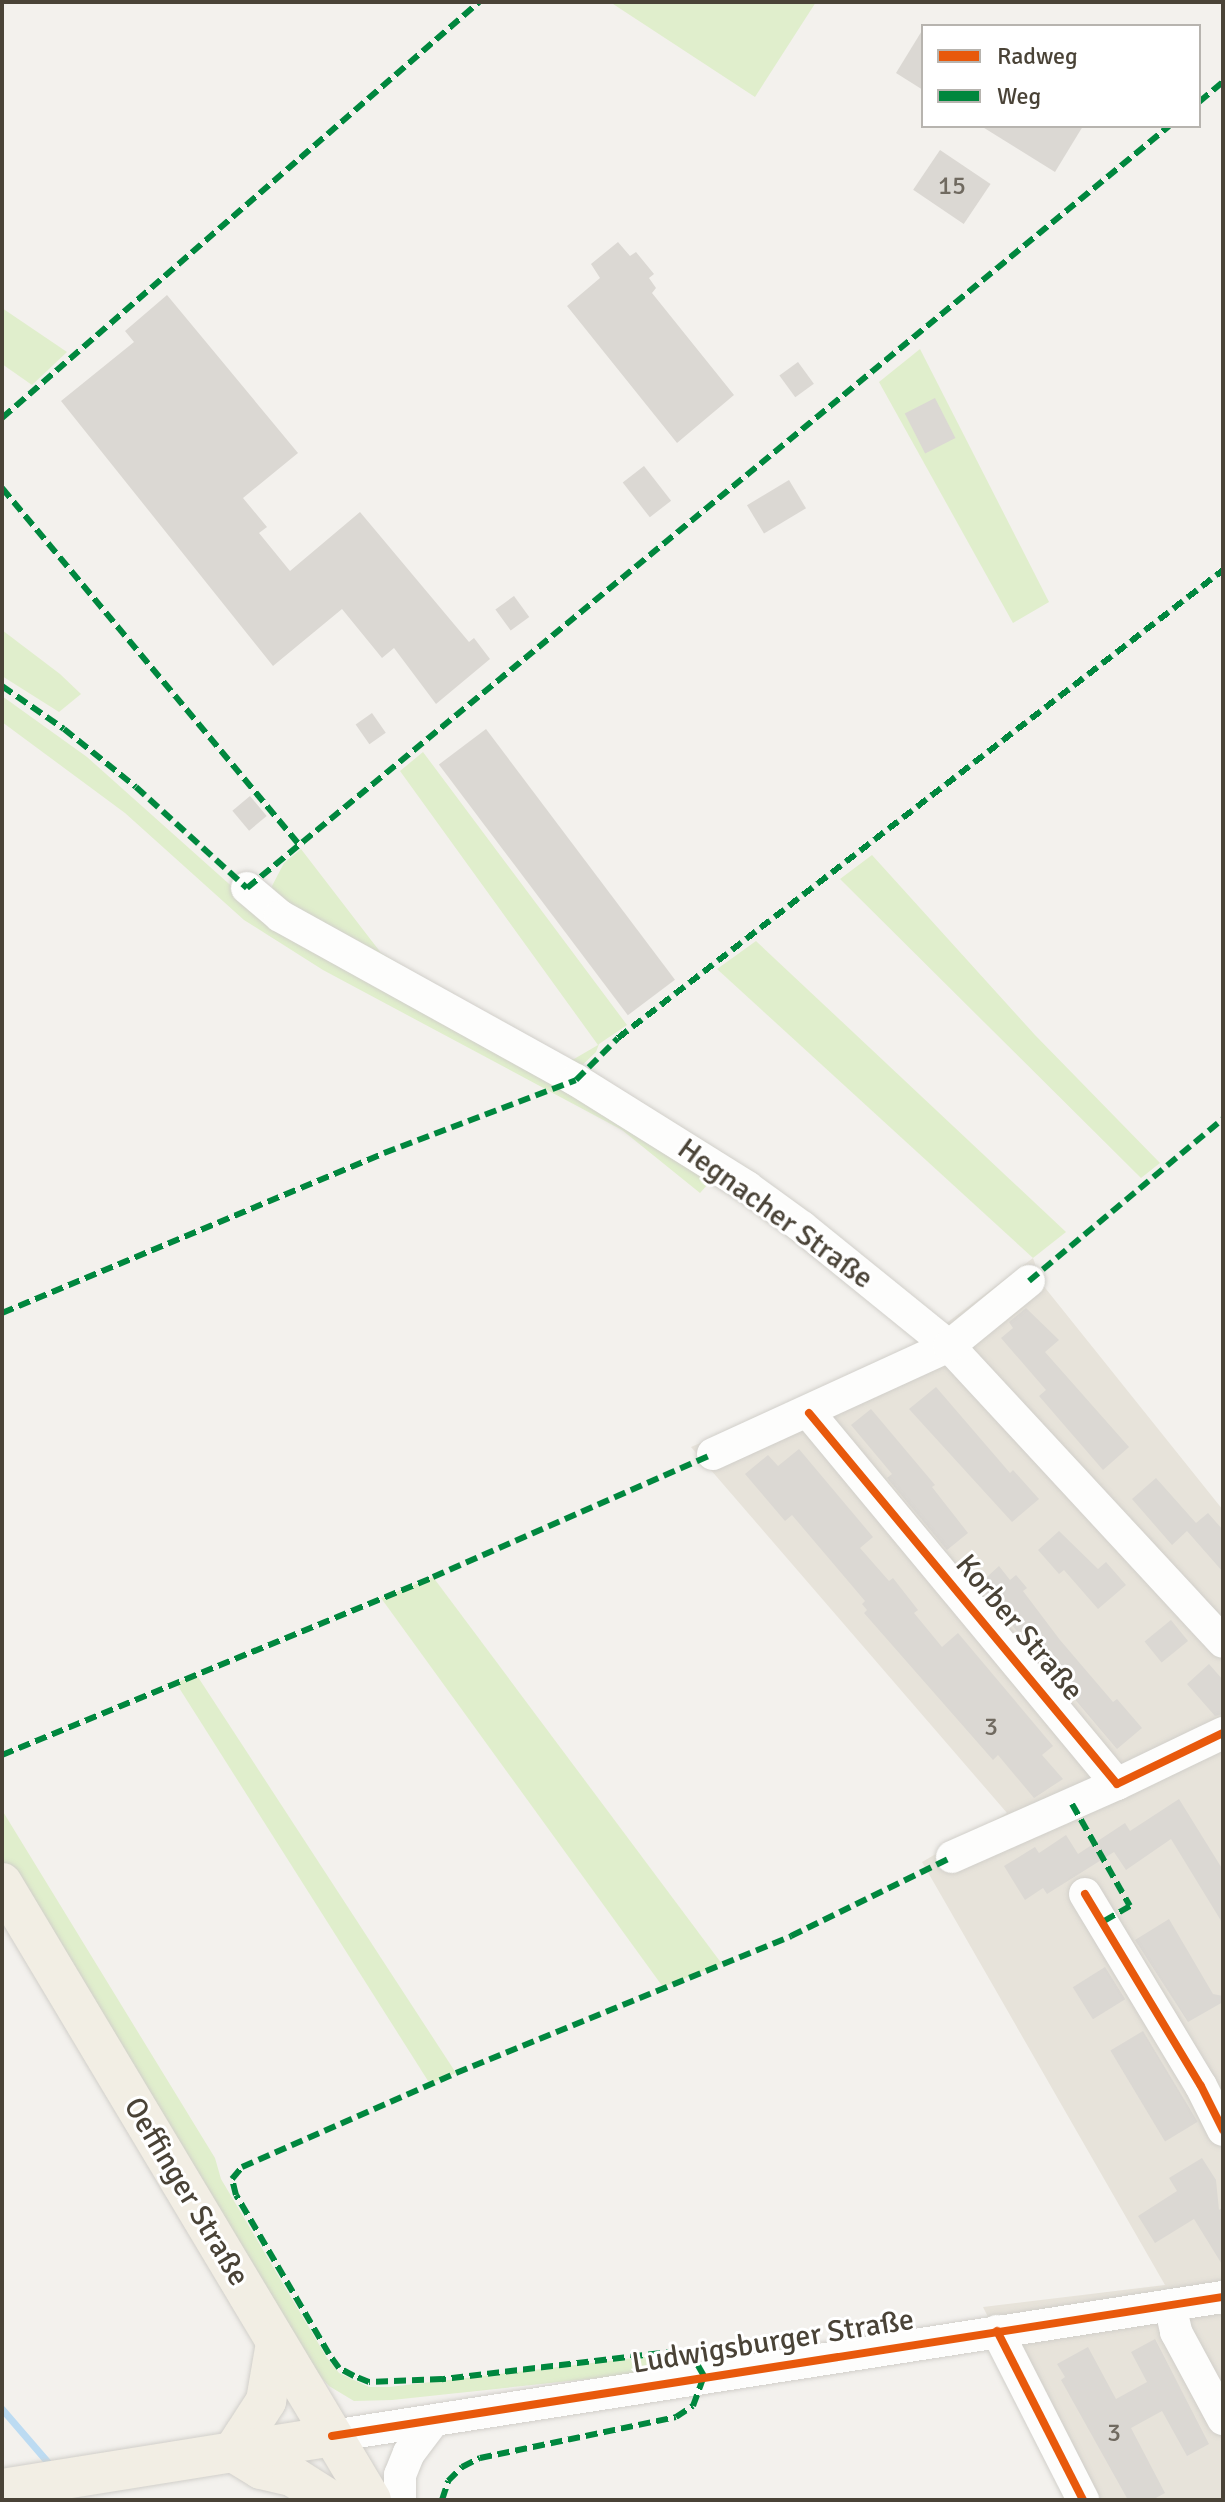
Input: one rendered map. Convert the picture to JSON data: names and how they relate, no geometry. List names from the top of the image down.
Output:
{
  "streets": {
    "main road": ["Oeffinger Straße"],
    "street": ["Hegnacher Straße", "Korber Straße", "Ludwigsburger Straße"]
  },
  "crossings": [
    ["Oeffinger Straße", "Ludwigsburger Straße"]
  ],
  "house_numbers": ["15", "3", "3"],
  "legend": ["Radweg", "Weg"]
}
